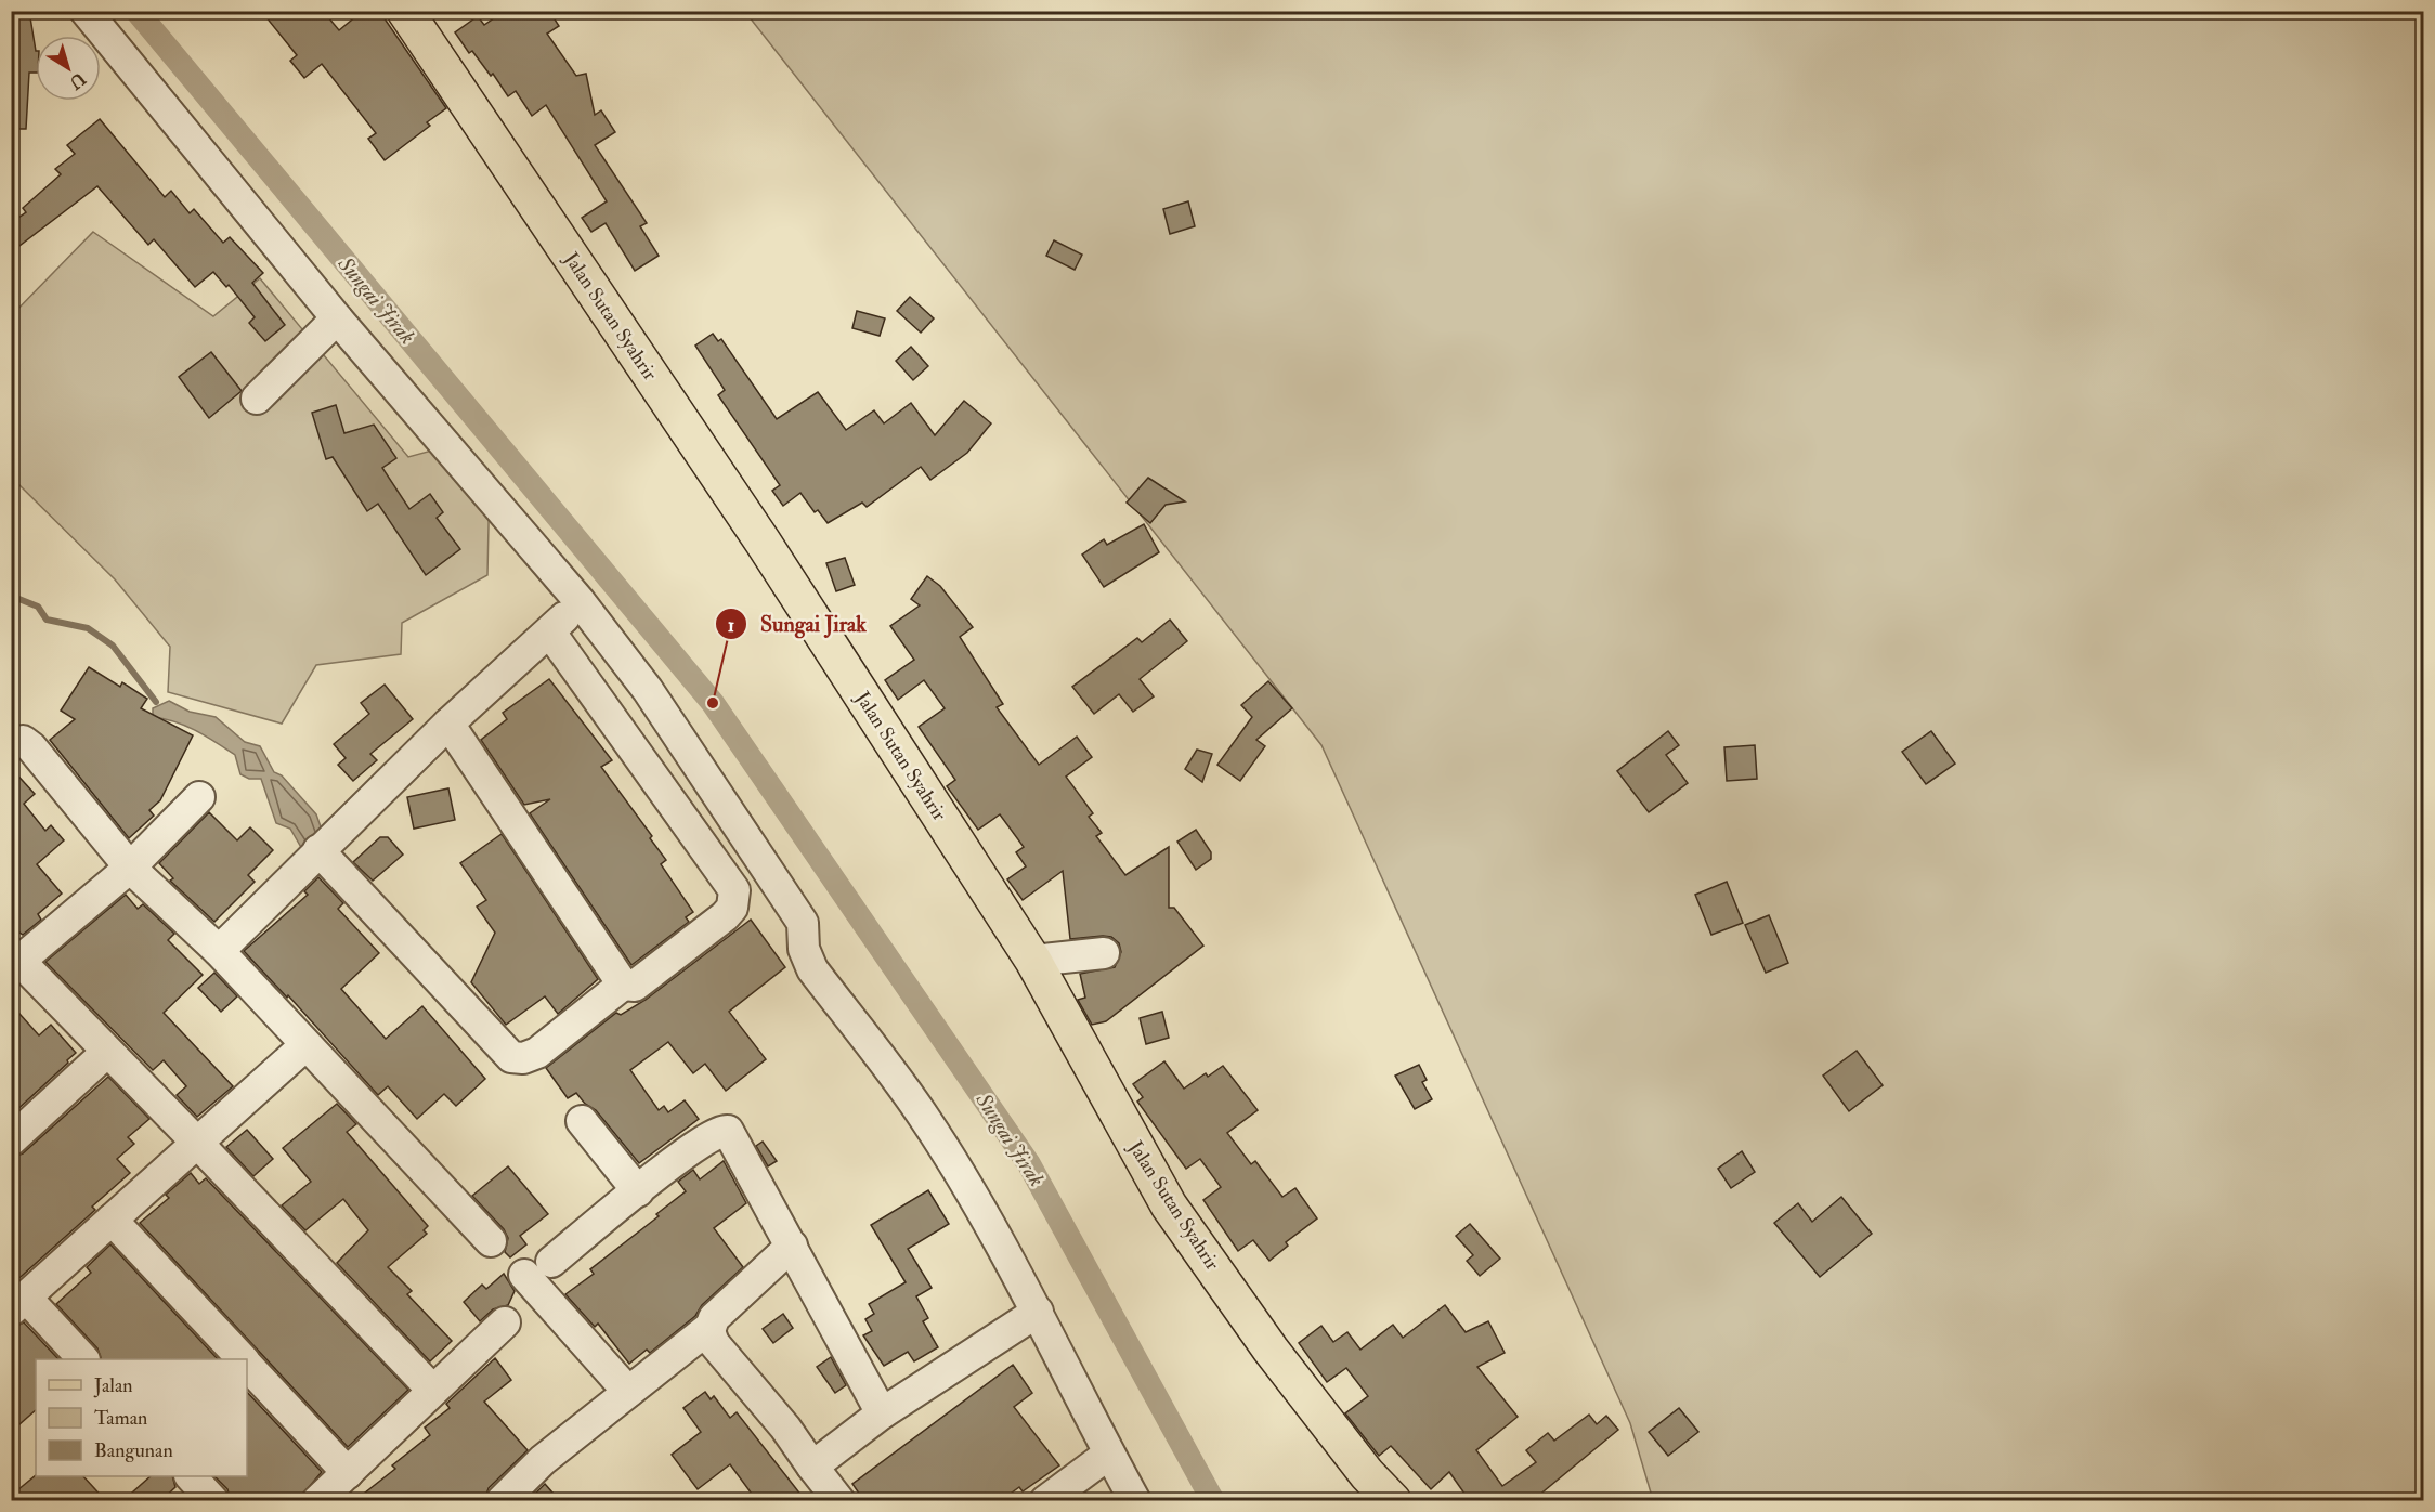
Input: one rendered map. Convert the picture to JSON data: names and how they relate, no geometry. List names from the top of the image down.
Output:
{
  "streets": {
    "main road": ["Jalan Sutan Syahrir"]
  },
  "water": ["Sungai Jirak"],
  "places": ["Sungai Jirak"],
  "legend": ["Jalan", "Taman", "Bangunan"],
  "north": "bottom right"
}
